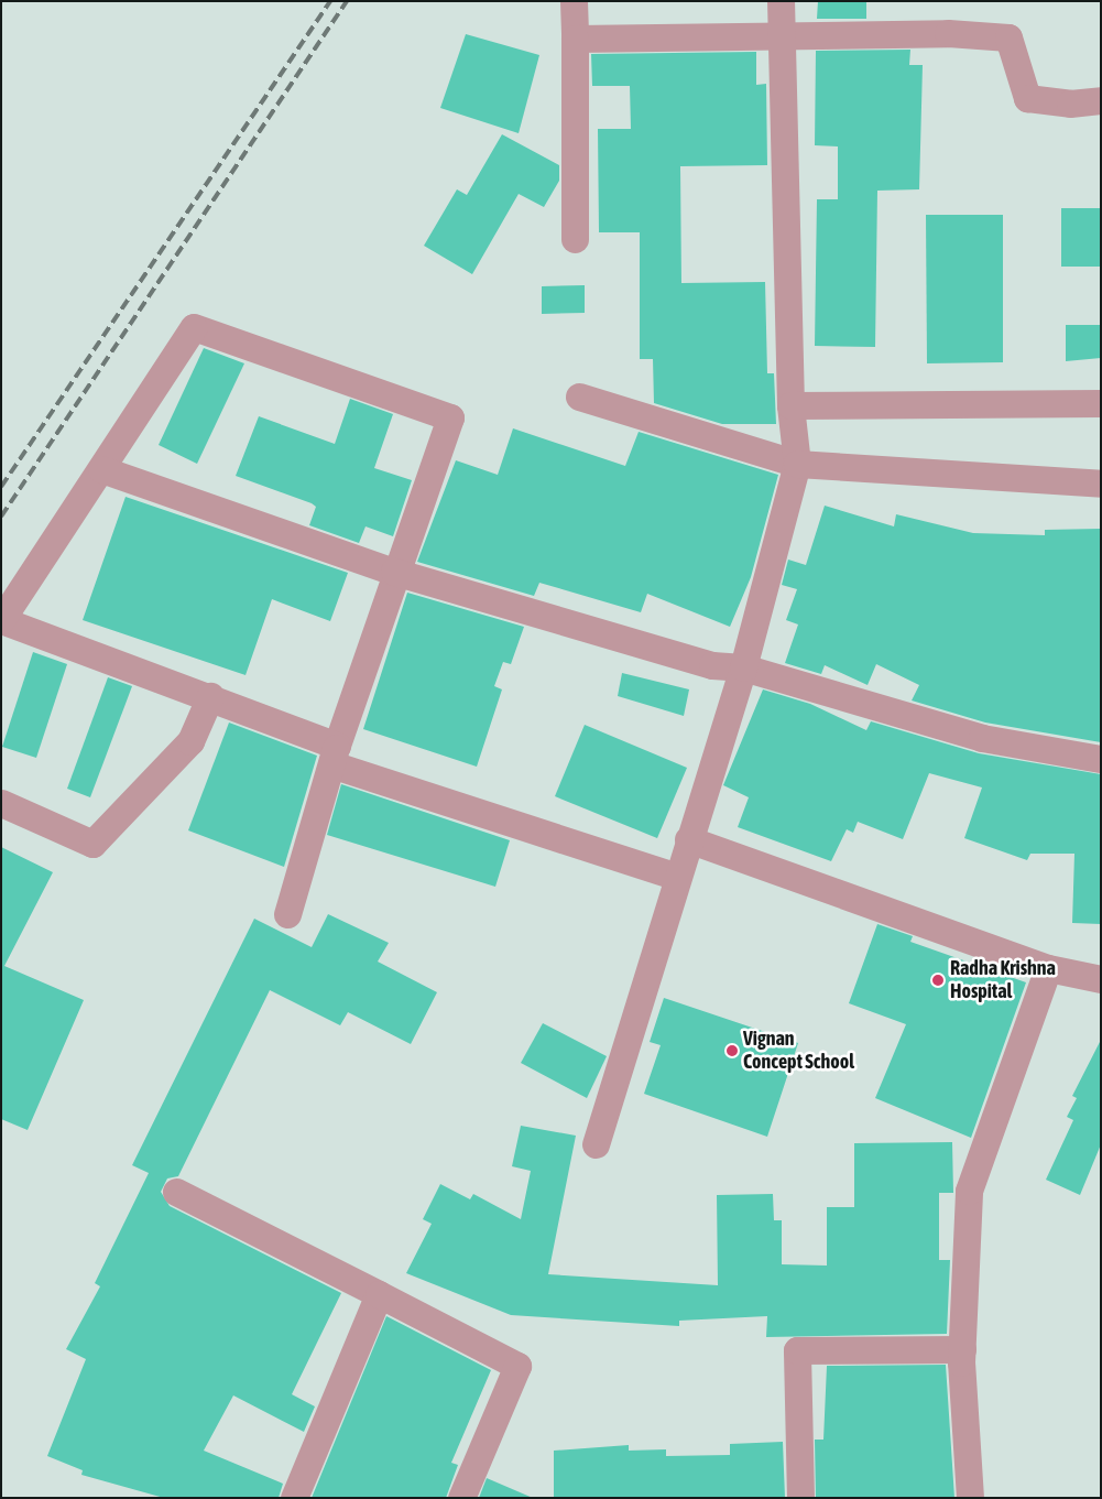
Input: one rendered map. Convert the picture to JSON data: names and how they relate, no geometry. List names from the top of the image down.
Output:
{
  "places": ["Radha Krishna Hospital", "Vignan Concept School"]
}
